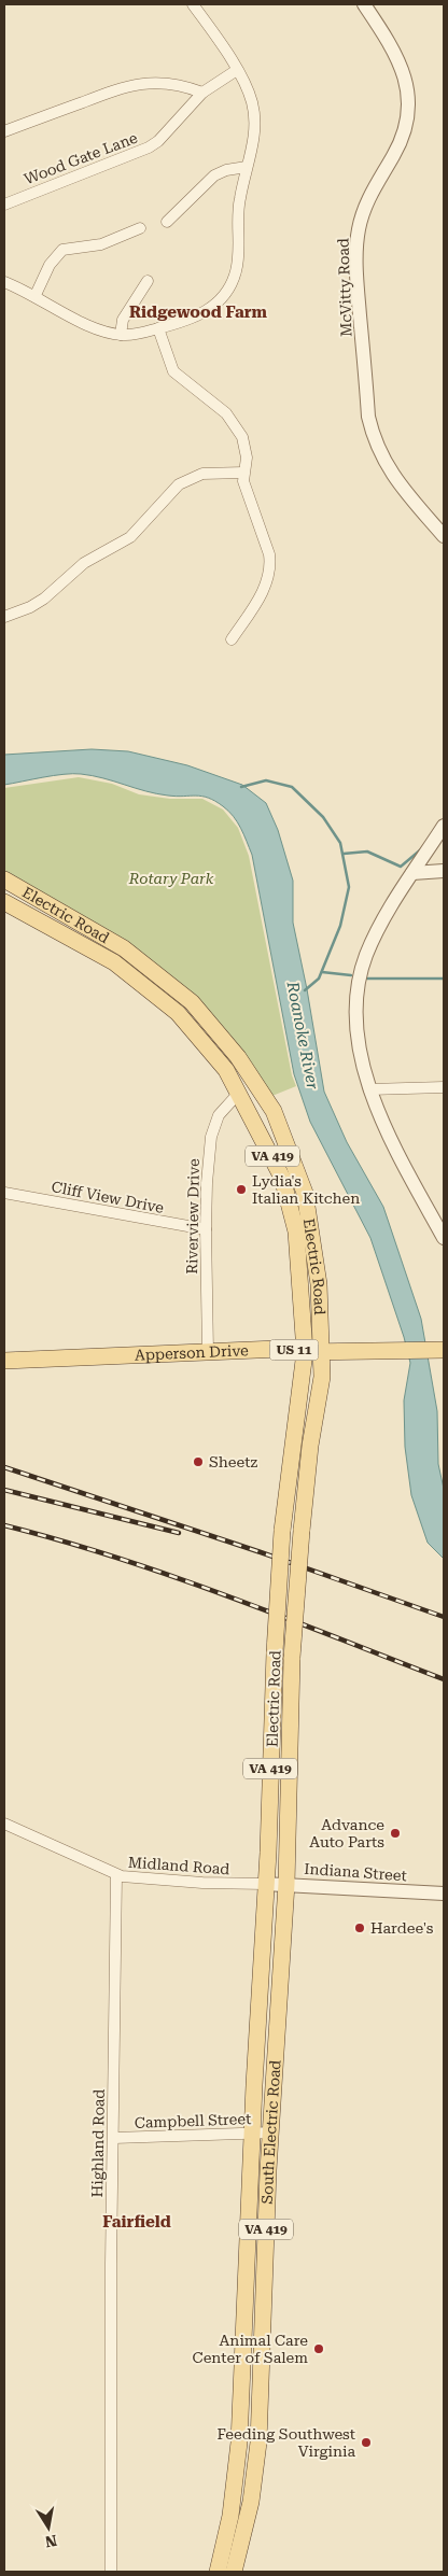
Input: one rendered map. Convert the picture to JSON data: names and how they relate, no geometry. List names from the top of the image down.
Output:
{
  "streets": {
    "main road": [
      "Electric Road",
      "VA 419",
      "US 11",
      "Apperson Drive",
      "South Electric Road"
    ],
    "street": [
      "Wood Gate Lane",
      "McVitty Road",
      "Cliff View Drive",
      "Riverview Drive",
      "Midland Road",
      "Indiana Street",
      "Campbell Street",
      "Highland Road"
    ]
  },
  "crossings": [
    ["Electric Road", "Riverview Drive"],
    ["Electric Road", "Apperson Drive"],
    ["Electric Road", "Midland Road"],
    ["Electric Road", "Indiana Street"],
    ["Electric Road", "South Electric Road"],
    ["Cliff View Drive", "Riverview Drive"],
    ["Riverview Drive", "Apperson Drive"],
    ["Midland Road", "Indiana Street"],
    ["Midland Road", "South Electric Road"],
    ["Midland Road", "Highland Road"],
    ["Indiana Street", "South Electric Road"],
    ["Campbell Street", "South Electric Road"],
    ["Campbell Street", "Highland Road"]
  ],
  "districts": ["Ridgewood Farm", "Fairfield"],
  "water": ["Roanoke River"],
  "parks": ["Rotary Park"],
  "places": [
    "Lydia's Italian Kitchen",
    "Sheetz",
    "Advance Auto Parts",
    "Hardee's",
    "Animal Care Center of Salem",
    "Feeding Southwest Virginia"
  ],
  "north": "bottom"
}
